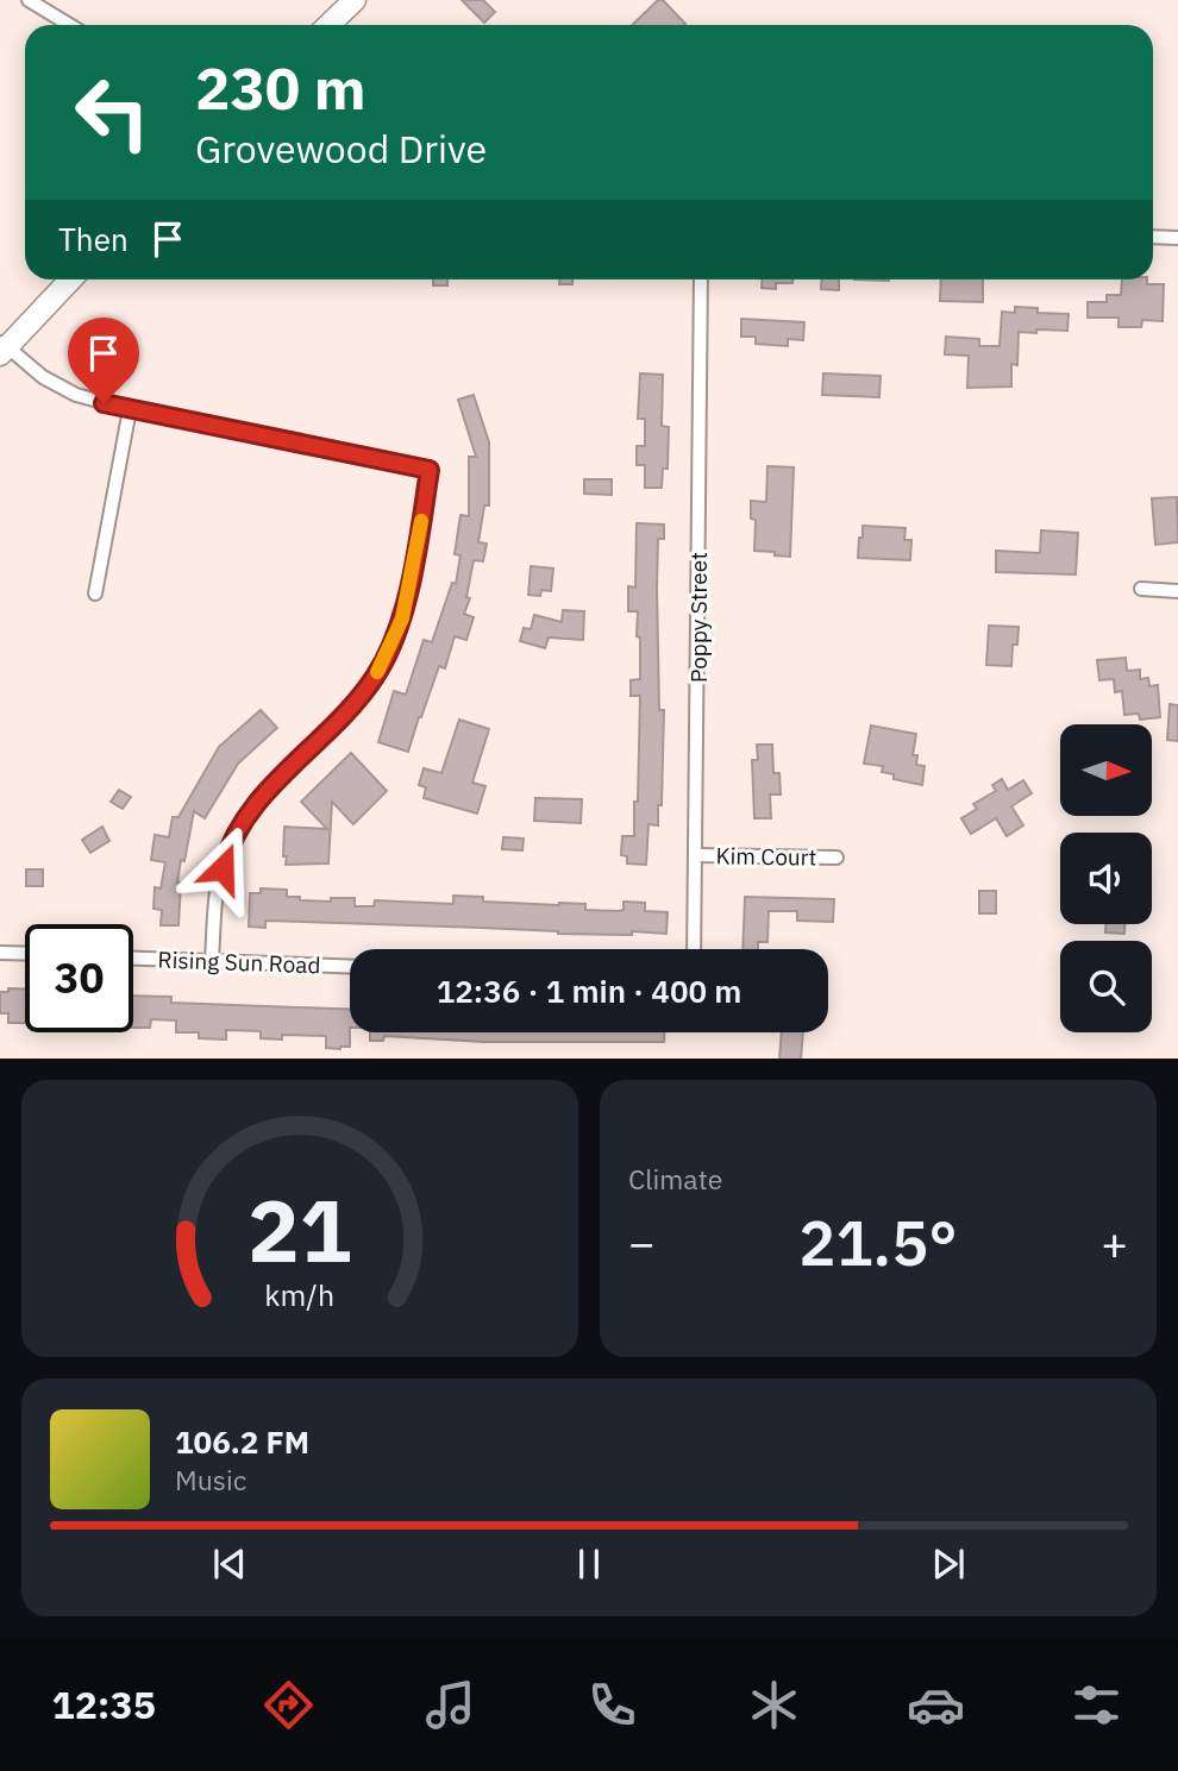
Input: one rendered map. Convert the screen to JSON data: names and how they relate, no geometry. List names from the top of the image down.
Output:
{
  "streets": {
    "street": ["Poppy Street", "Kim Court", "Rising Sun Road"]
  },
  "crossings": [
    ["Poppy Street", "Kim Court"]
  ],
  "north": "right",
  "page": {
    "turn": ["230 m", "Grovewood Drive"],
    "then": "Then",
    "limit": "30",
    "trip": "12:36 · 1 min · 400 m",
    "tile": "Climate",
    "heat": ["−", "21.5°", "+"],
    "song": ["106.2 FM", "Music"],
    "tabs": "12:35",
    "gauge": ["21", "km/h"]
  }
}
